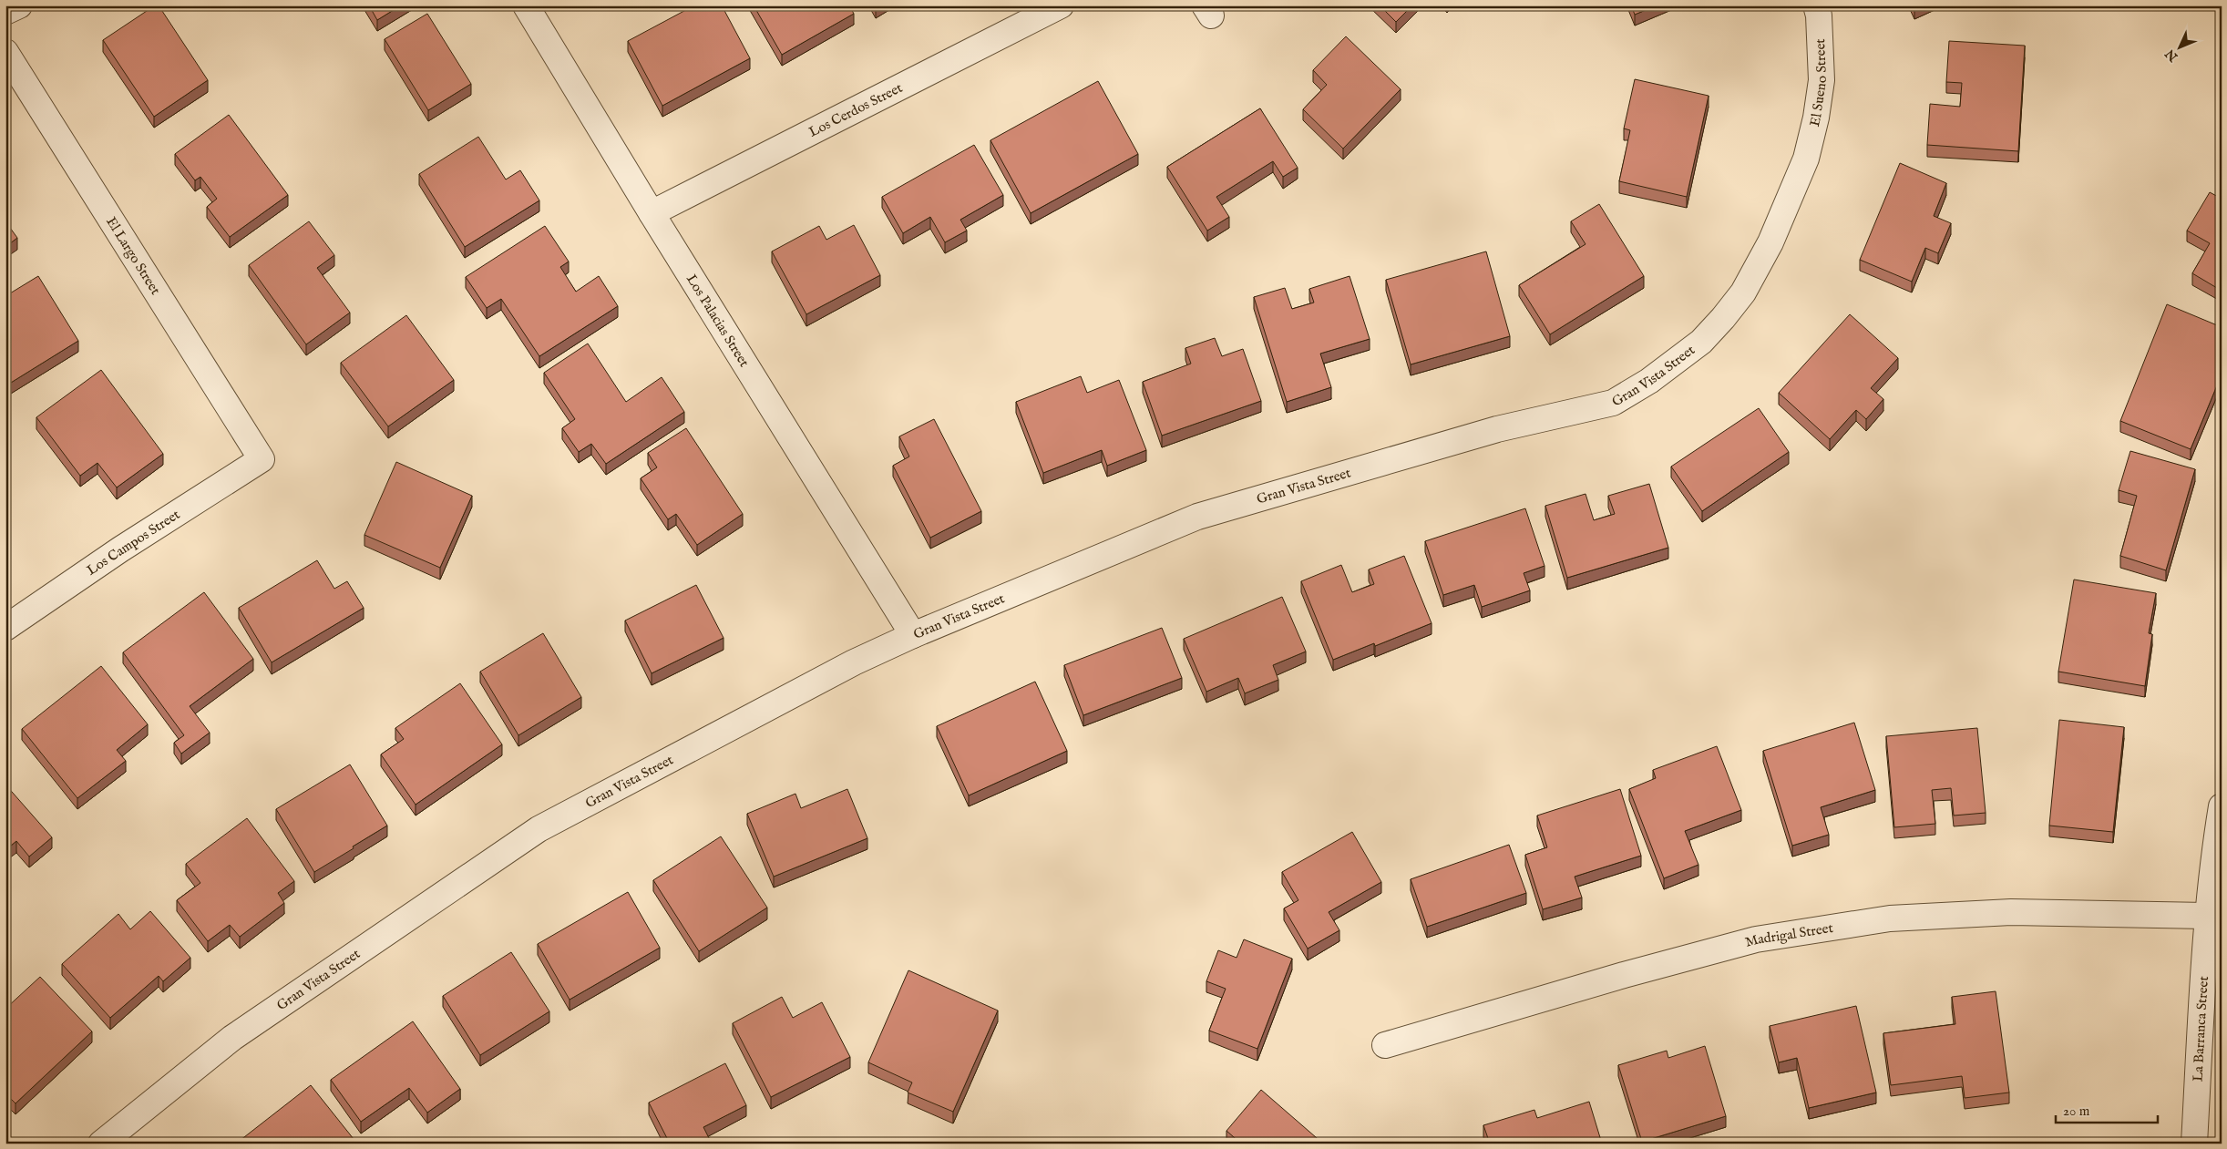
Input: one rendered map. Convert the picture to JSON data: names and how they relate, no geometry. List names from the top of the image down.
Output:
{
  "streets": {
    "street": [
      "El Sueno Street",
      "Los Cerdos Street",
      "El Largo Street",
      "Los Palacias Street",
      "Gran Vista Street",
      "Los Campos Street",
      "Madrigal Street",
      "La Barranca Street"
    ]
  },
  "crossings": [
    ["El Sueno Street", "Gran Vista Street"],
    ["Los Cerdos Street", "Los Palacias Street"],
    ["El Largo Street", "Los Campos Street"],
    ["Los Palacias Street", "Gran Vista Street"],
    ["Madrigal Street", "La Barranca Street"]
  ],
  "scale_bar": "20 m",
  "north": "bottom left"
}
